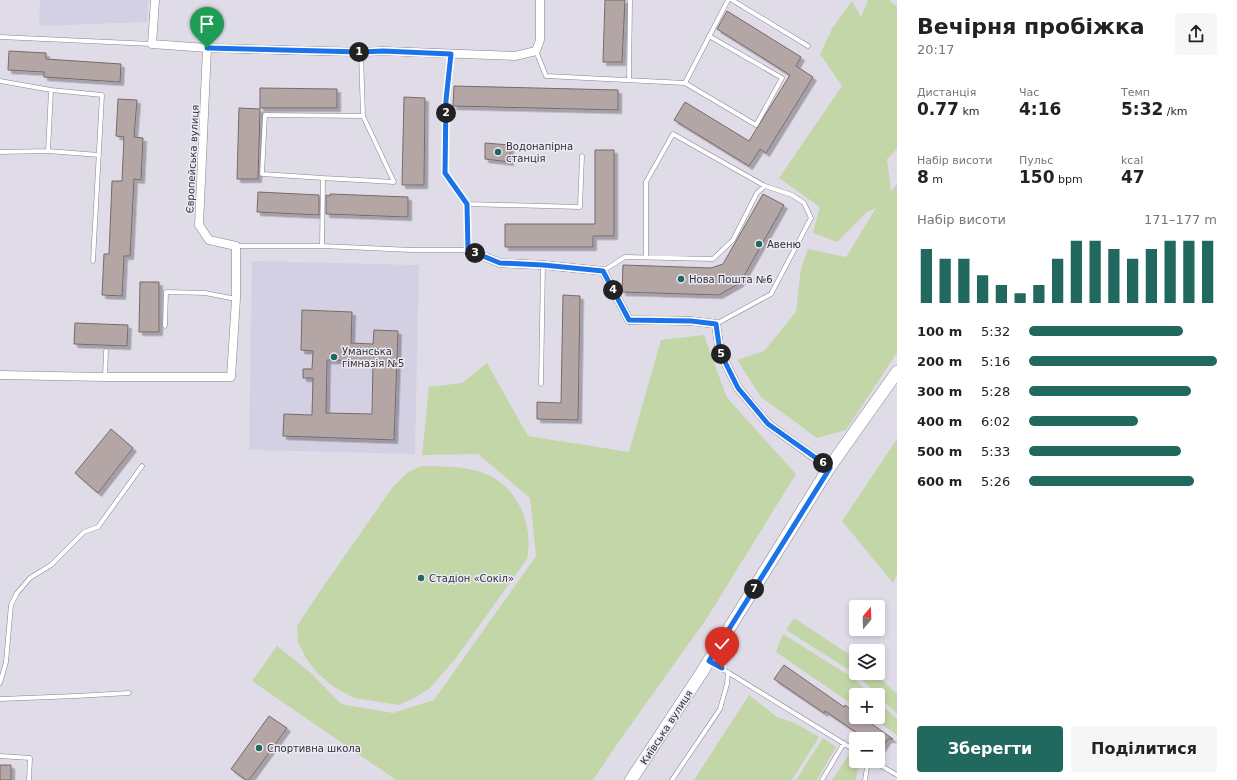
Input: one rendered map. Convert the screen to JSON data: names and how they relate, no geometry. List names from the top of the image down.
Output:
{
  "streets": {
    "main road": ["Київська вулиця"],
    "street": ["Європейська вулиця"]
  },
  "places": [
    "Водонапірна станція",
    "Авеню",
    "Нова Пошта №6",
    "Уманська гімназія №5",
    "Стадіон «Сокіл»",
    "Спортивна школа"
  ],
  "north": "top",
  "page": {
    "heading": ["Вечірня пробіжка", "20:17"],
    "pins": [
      "1",
      "2",
      "3",
      "4",
      "5",
      "6",
      "7"
    ],
    "stats": [
      ["Дистанція", "0.77 km"],
      ["Час", "4:16"],
      ["Темп", "5:32 /km"],
      ["Набір висоти", "8 m"],
      ["Пульс", "150 bpm"],
      ["kcal", "47"]
    ],
    "chart": ["Набір висоти", "171–177 m"],
    "list": [
      {
        "name": "100 m",
        "note": "5:32"
      },
      {
        "name": "200 m",
        "note": "5:16"
      },
      {
        "name": "300 m",
        "note": "5:28"
      },
      {
        "name": "400 m",
        "note": "6:02"
      },
      {
        "name": "500 m",
        "note": "5:33"
      },
      {
        "name": "600 m",
        "note": "5:26"
      }
    ],
    "map_buttons": ["+", "−"],
    "buttons": ["Зберегти", "Поділитися"]
  }
}
